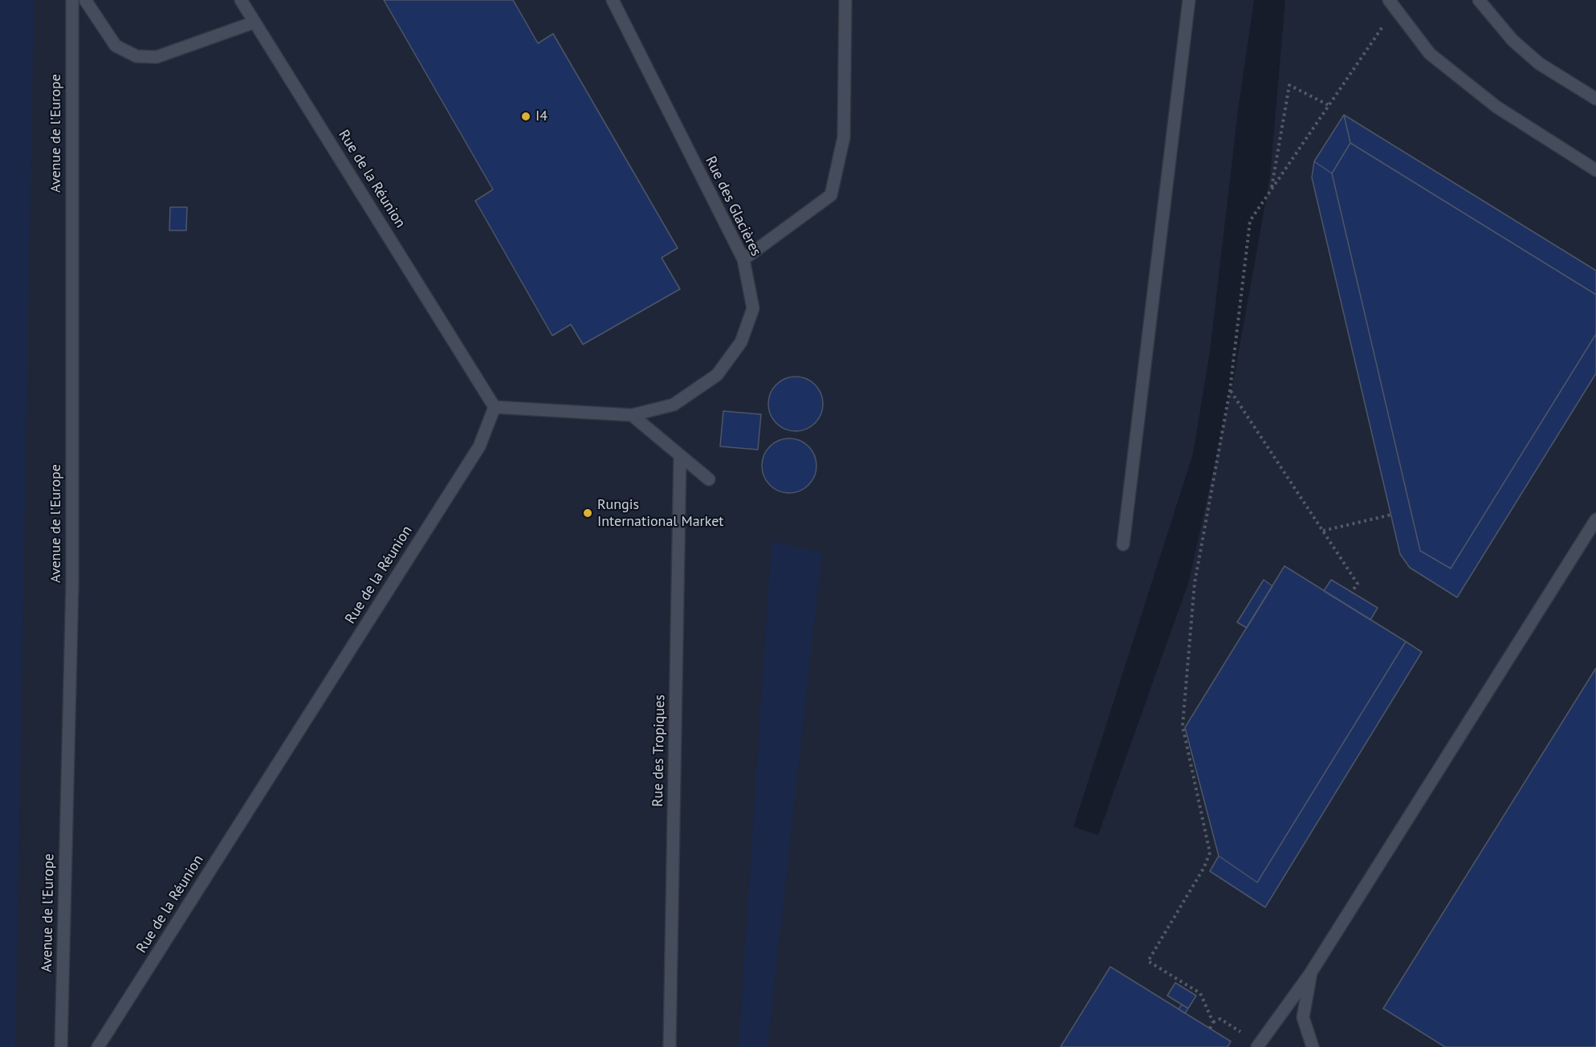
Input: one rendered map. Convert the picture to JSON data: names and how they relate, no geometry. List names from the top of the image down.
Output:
{
  "streets": {
    "lane": [
      "Avenue de l'Europe",
      "Rue de la Réunion",
      "Rue des Glacières",
      "Rue des Tropiques"
    ]
  },
  "crossings": [
    ["Rue de la Réunion", "Rue des Glacières"]
  ],
  "places": ["I4", "Rungis International Market"]
}
